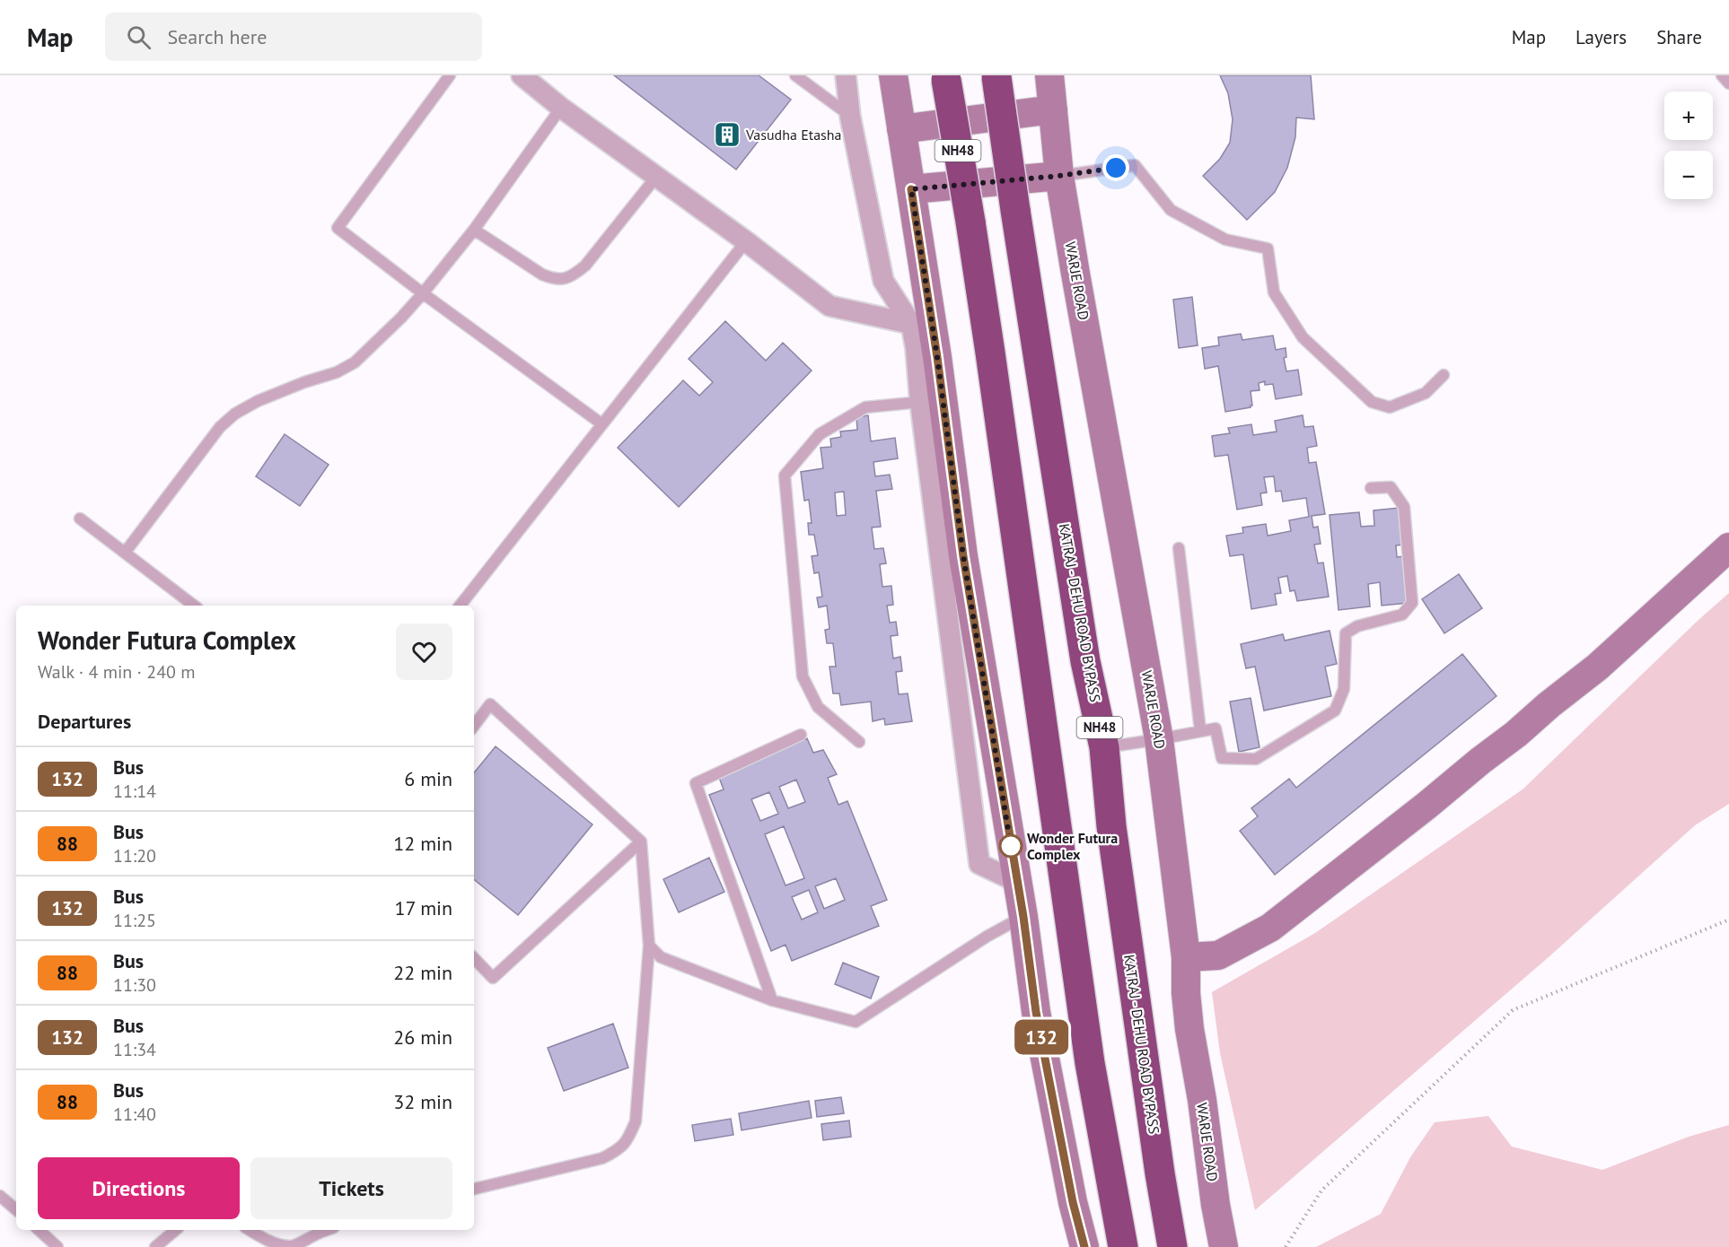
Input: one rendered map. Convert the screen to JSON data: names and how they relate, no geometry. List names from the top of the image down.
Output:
{
  "streets": {
    "highway": ["NH48", "KATRAJ - DEHU ROAD BYPASS"],
    "street": ["WARJE ROAD"]
  },
  "places": {
    "building": ["Vasudha Etasha"],
    "other": ["Wonder Futura Complex"]
  },
  "lines": ["bus line 132"],
  "page": {
    "header": "Map",
    "search": "Search here",
    "nav": ["Map", "Layers", "Share"],
    "on_map": "132",
    "map_buttons": ["+", "−"],
    "heading": [
      ["Wonder Futura Complex", "Walk · 4 min · 240 m"],
      "Departures"
    ],
    "list": [
      {
        "mark": "132",
        "name": "Bus",
        "note": "11:14",
        "value": "6 min"
      },
      {
        "mark": "88",
        "name": "Bus",
        "note": "11:20",
        "value": "12 min"
      },
      {
        "mark": "132",
        "name": "Bus",
        "note": "11:25",
        "value": "17 min"
      },
      {
        "mark": "88",
        "name": "Bus",
        "note": "11:30",
        "value": "22 min"
      },
      {
        "mark": "132",
        "name": "Bus",
        "note": "11:34",
        "value": "26 min"
      },
      {
        "mark": "88",
        "name": "Bus",
        "note": "11:40",
        "value": "32 min"
      }
    ],
    "buttons": ["Directions", "Tickets"]
  }
}
